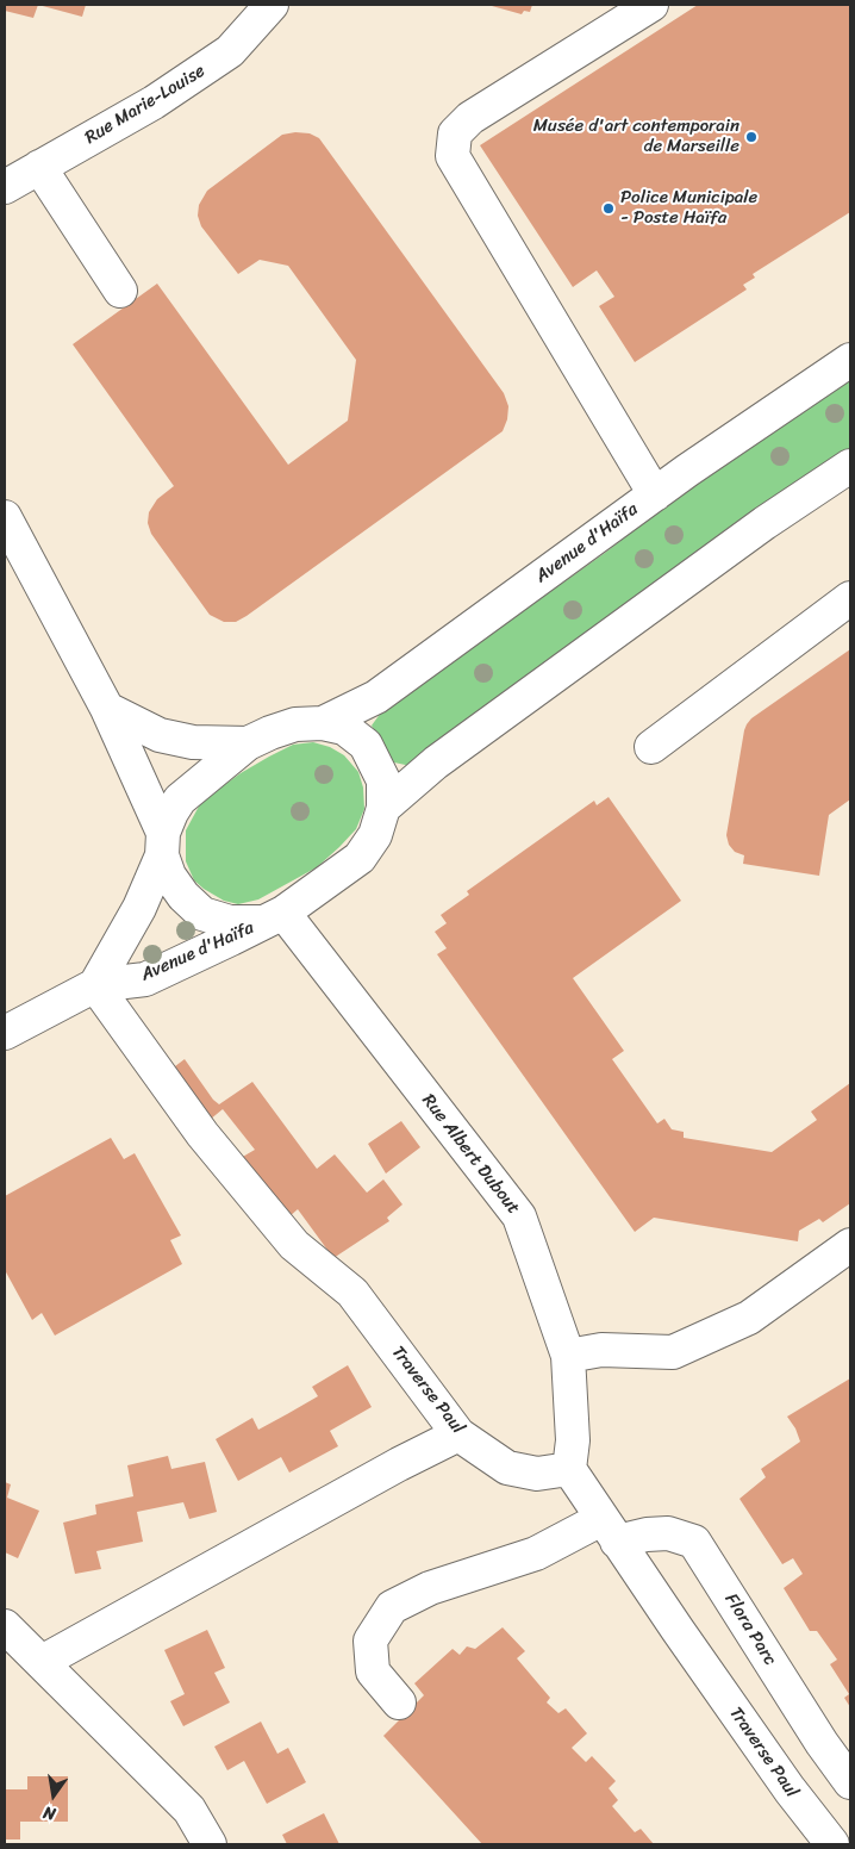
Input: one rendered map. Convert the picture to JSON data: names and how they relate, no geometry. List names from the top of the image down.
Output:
{
  "streets": {
    "street": [
      "Rue Marie-Louise",
      "Avenue d'Haïfa",
      "Rue Albert Dubout",
      "Traverse Paul",
      "Flora Parc"
    ]
  },
  "crossings": [
    ["Avenue d'Haïfa", "Rue Albert Dubout"],
    ["Avenue d'Haïfa", "Traverse Paul"],
    ["Rue Albert Dubout", "Traverse Paul"],
    ["Traverse Paul", "Flora Parc"]
  ],
  "places": ["Musée d'art contemporain de Marseille", "Police Municipale - Poste Haïfa"],
  "north": "bottom"
}
